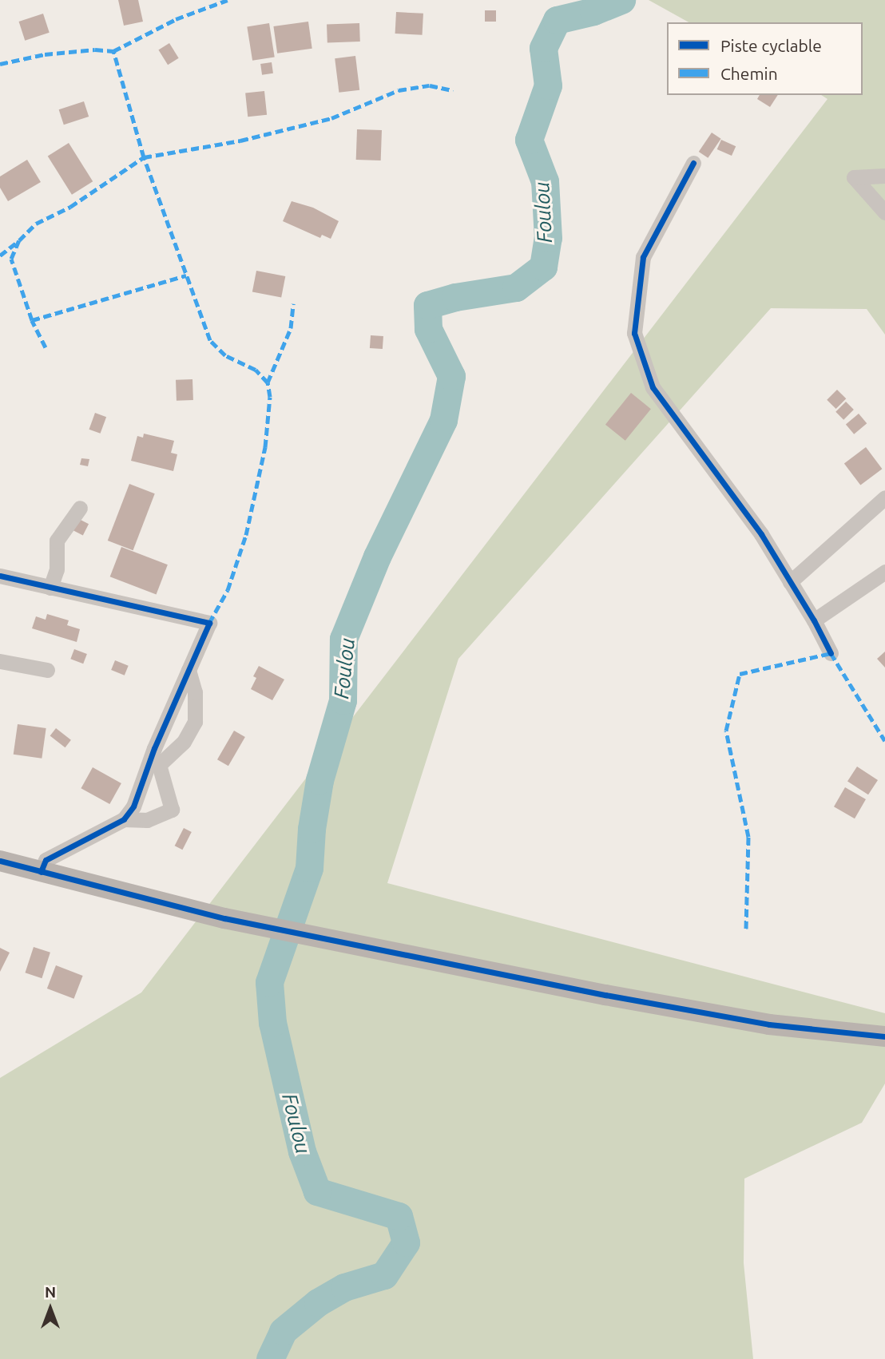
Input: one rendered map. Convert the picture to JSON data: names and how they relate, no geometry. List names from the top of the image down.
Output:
{
  "water": ["Foulou"],
  "legend": ["Piste cyclable", "Chemin"],
  "north": "top"
}
